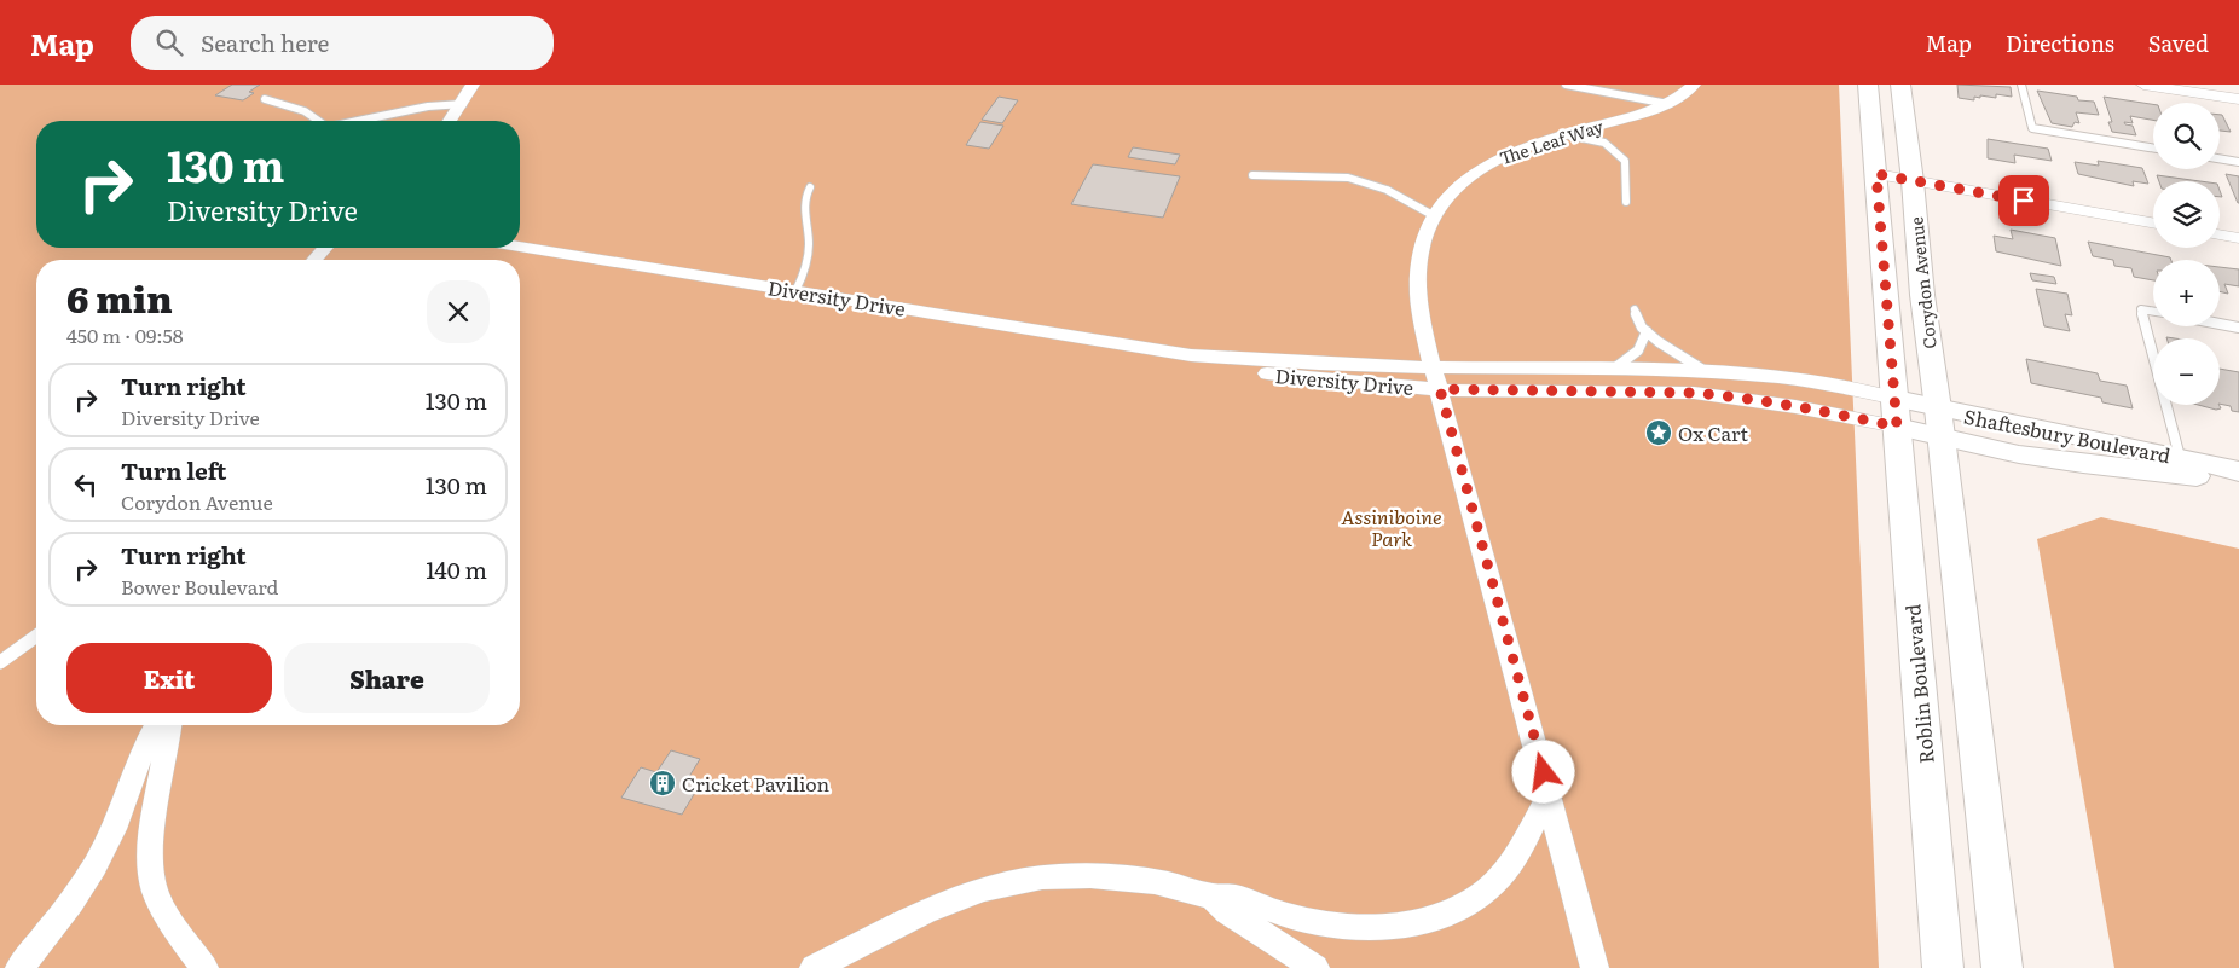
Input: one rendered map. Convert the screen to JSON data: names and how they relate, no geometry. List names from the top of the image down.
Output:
{
  "streets": {
    "main road": ["Corydon Avenue", "Roblin Boulevard"],
    "street": ["The Leaf Way", "Diversity Drive", "Shaftesbury Boulevard"]
  },
  "crossings": [
    ["The Leaf Way", "Diversity Drive"],
    ["Corydon Avenue", "Diversity Drive"],
    ["Corydon Avenue", "Shaftesbury Boulevard"],
    ["Corydon Avenue", "Roblin Boulevard"],
    ["Diversity Drive", "Shaftesbury Boulevard"],
    ["Diversity Drive", "Roblin Boulevard"],
    ["Shaftesbury Boulevard", "Roblin Boulevard"]
  ],
  "parks": ["Assiniboine Park"],
  "places": {
    "place": ["Ox Cart"],
    "building": ["Cricket Pavilion"]
  },
  "page": {
    "header": "Map",
    "search": "Search here",
    "nav": ["Map", "Directions", "Saved"],
    "map_buttons": ["+", "−"],
    "turn": ["130 m", "Diversity Drive"],
    "heading": ["6 min", "450 m · 09:58"],
    "list": [
      {
        "name": "Turn right",
        "note": "Diversity Drive",
        "value": "130 m"
      },
      {
        "name": "Turn left",
        "note": "Corydon Avenue",
        "value": "130 m"
      },
      {
        "name": "Turn right",
        "note": "Bower Boulevard",
        "value": "140 m"
      }
    ],
    "buttons": ["Exit", "Share"]
  }
}
